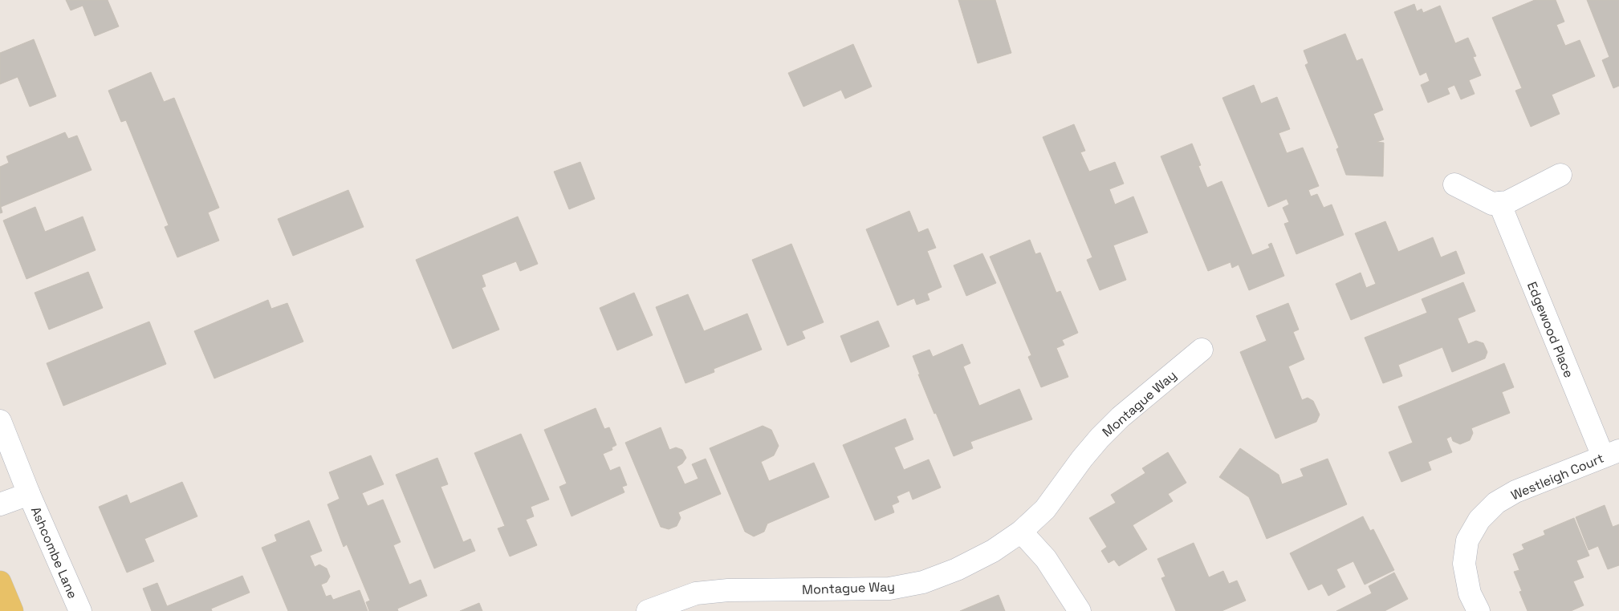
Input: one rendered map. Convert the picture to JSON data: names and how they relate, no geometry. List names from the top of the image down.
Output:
{
  "streets": {
    "street": [
      "Edgewood Place",
      "Montague Way",
      "Westleigh Court",
      "Ashcombe Lane"
    ]
  },
  "crossings": [
    ["Edgewood Place", "Westleigh Court"]
  ]
}
